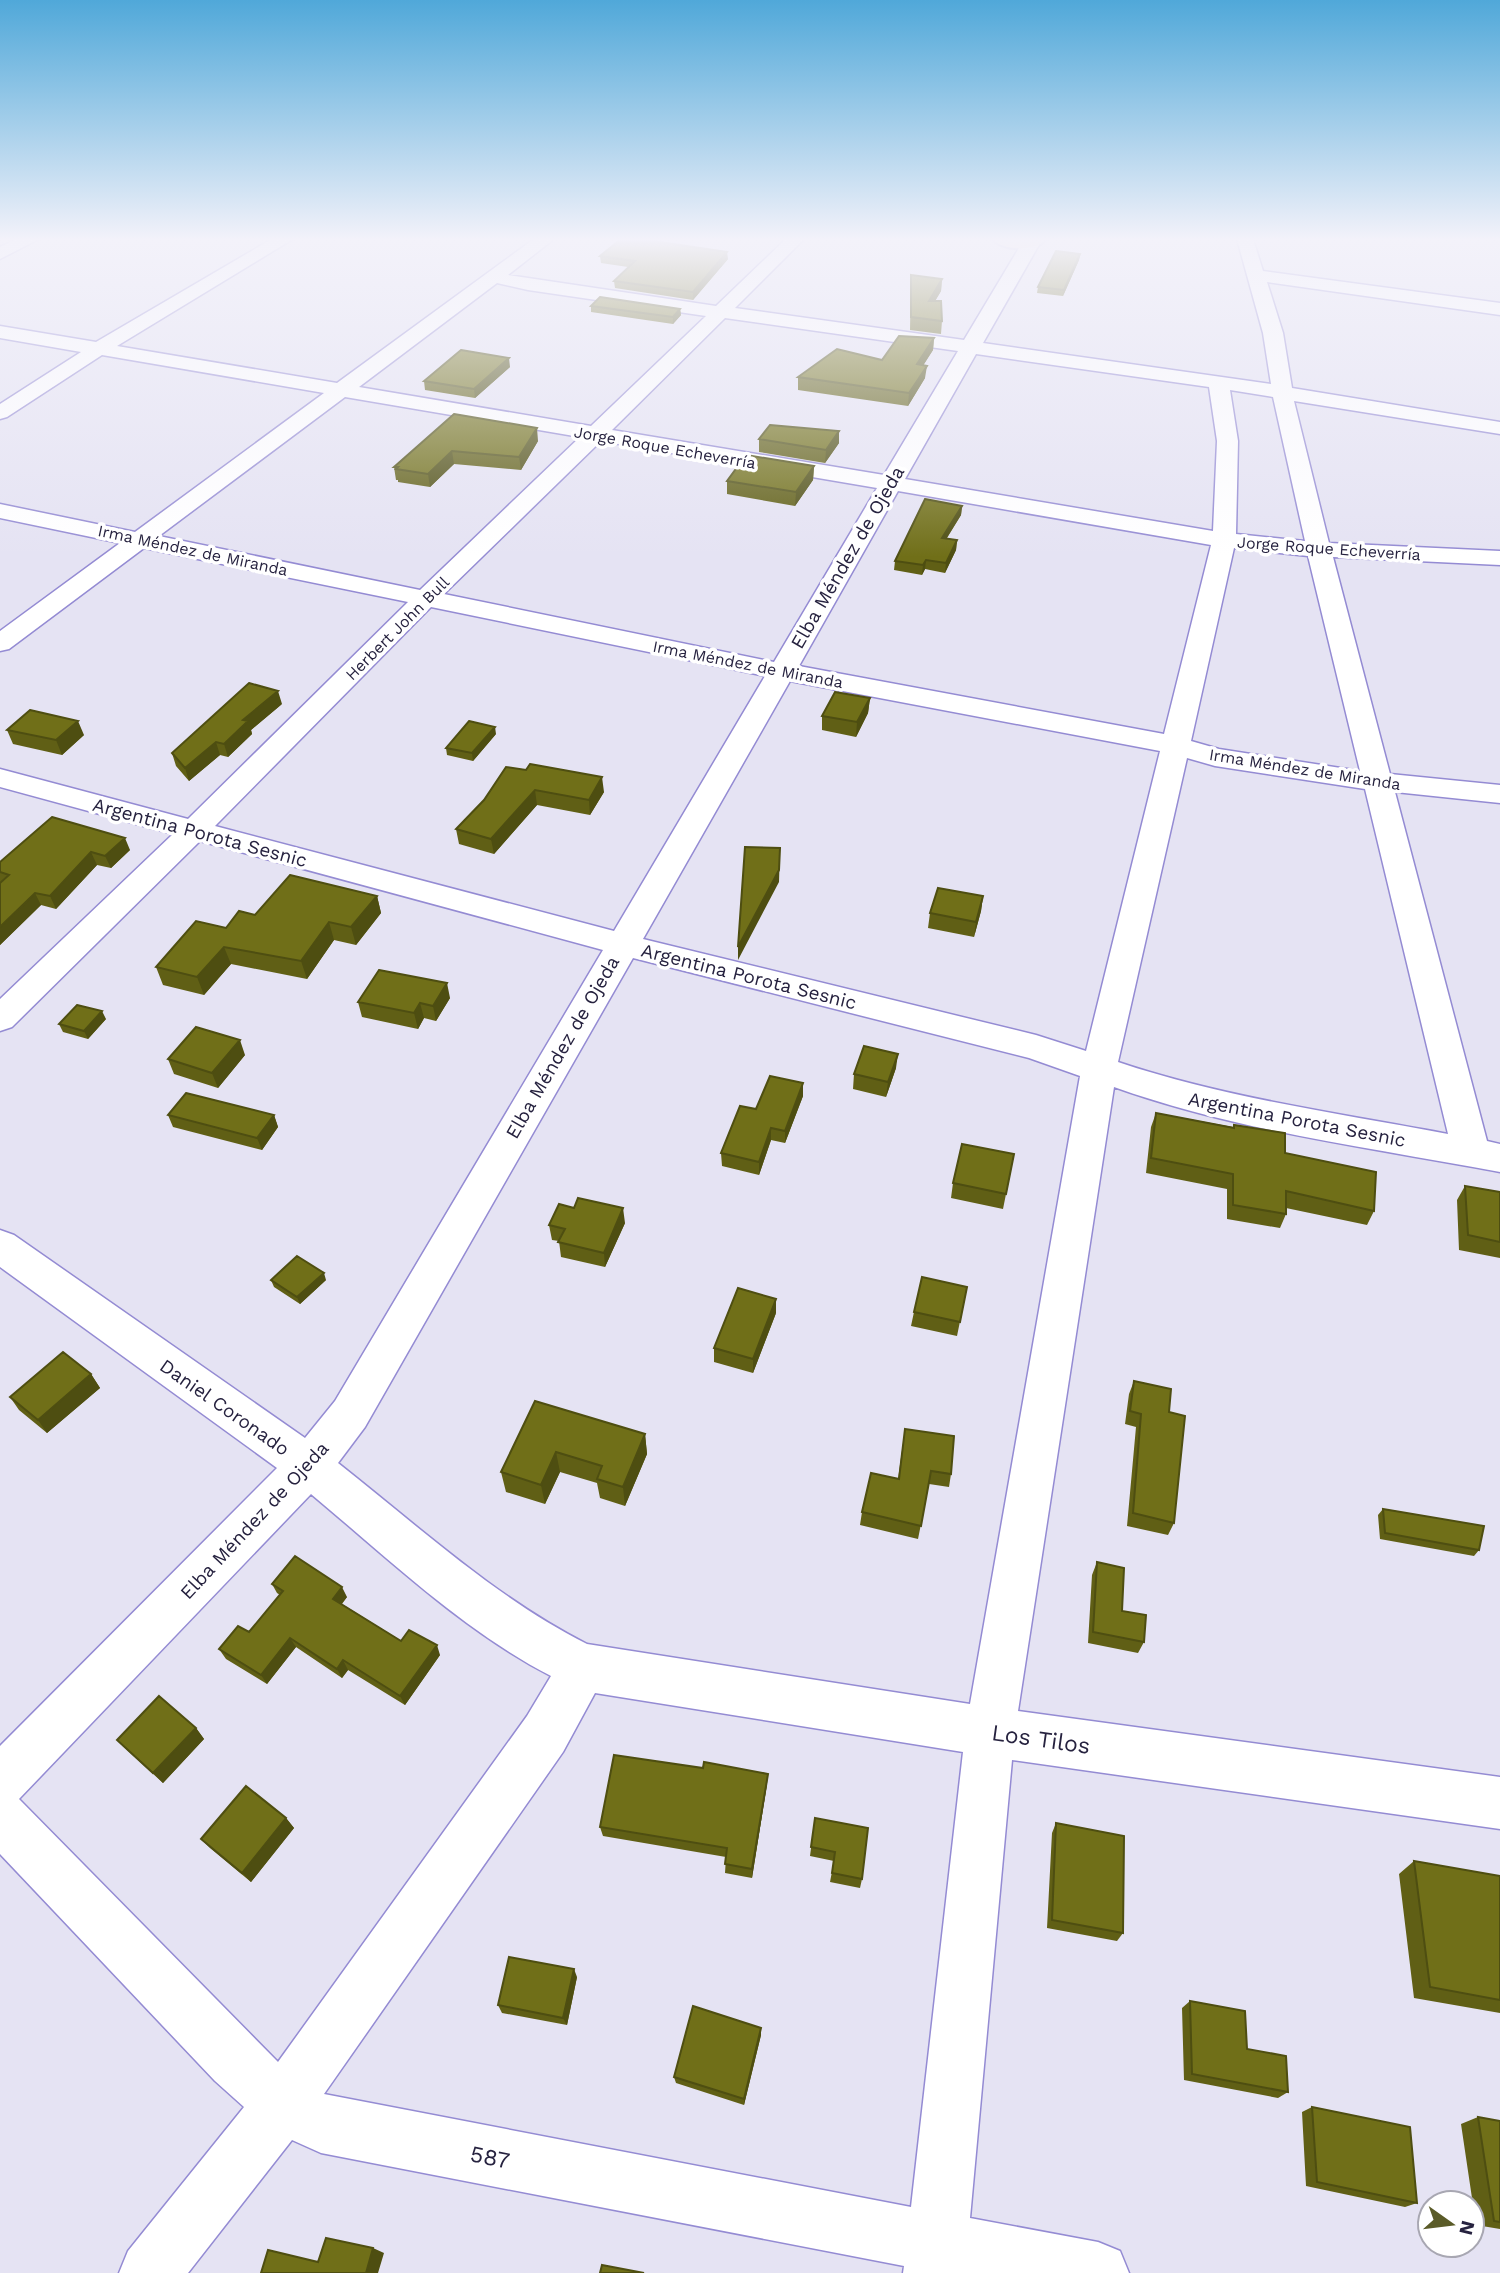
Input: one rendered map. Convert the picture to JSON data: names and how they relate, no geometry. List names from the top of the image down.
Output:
{
  "streets": {
    "street": [
      "Jorge Roque Echeverría",
      "Irma Méndez de Miranda",
      "Elba Méndez de Ojeda",
      "Herbert John Bull",
      "Argentina Porota Sesnic",
      "Daniel Coronado",
      "Los Tilos",
      "587"
    ]
  },
  "crossings": [
    ["Jorge Roque Echeverría", "Elba Méndez de Ojeda"],
    ["Jorge Roque Echeverría", "Herbert John Bull"],
    ["Irma Méndez de Miranda", "Elba Méndez de Ojeda"],
    ["Irma Méndez de Miranda", "Herbert John Bull"],
    ["Elba Méndez de Ojeda", "Argentina Porota Sesnic"],
    ["Elba Méndez de Ojeda", "Daniel Coronado"],
    ["Herbert John Bull", "Argentina Porota Sesnic"],
    ["Daniel Coronado", "Los Tilos"]
  ],
  "north": "right"
}
